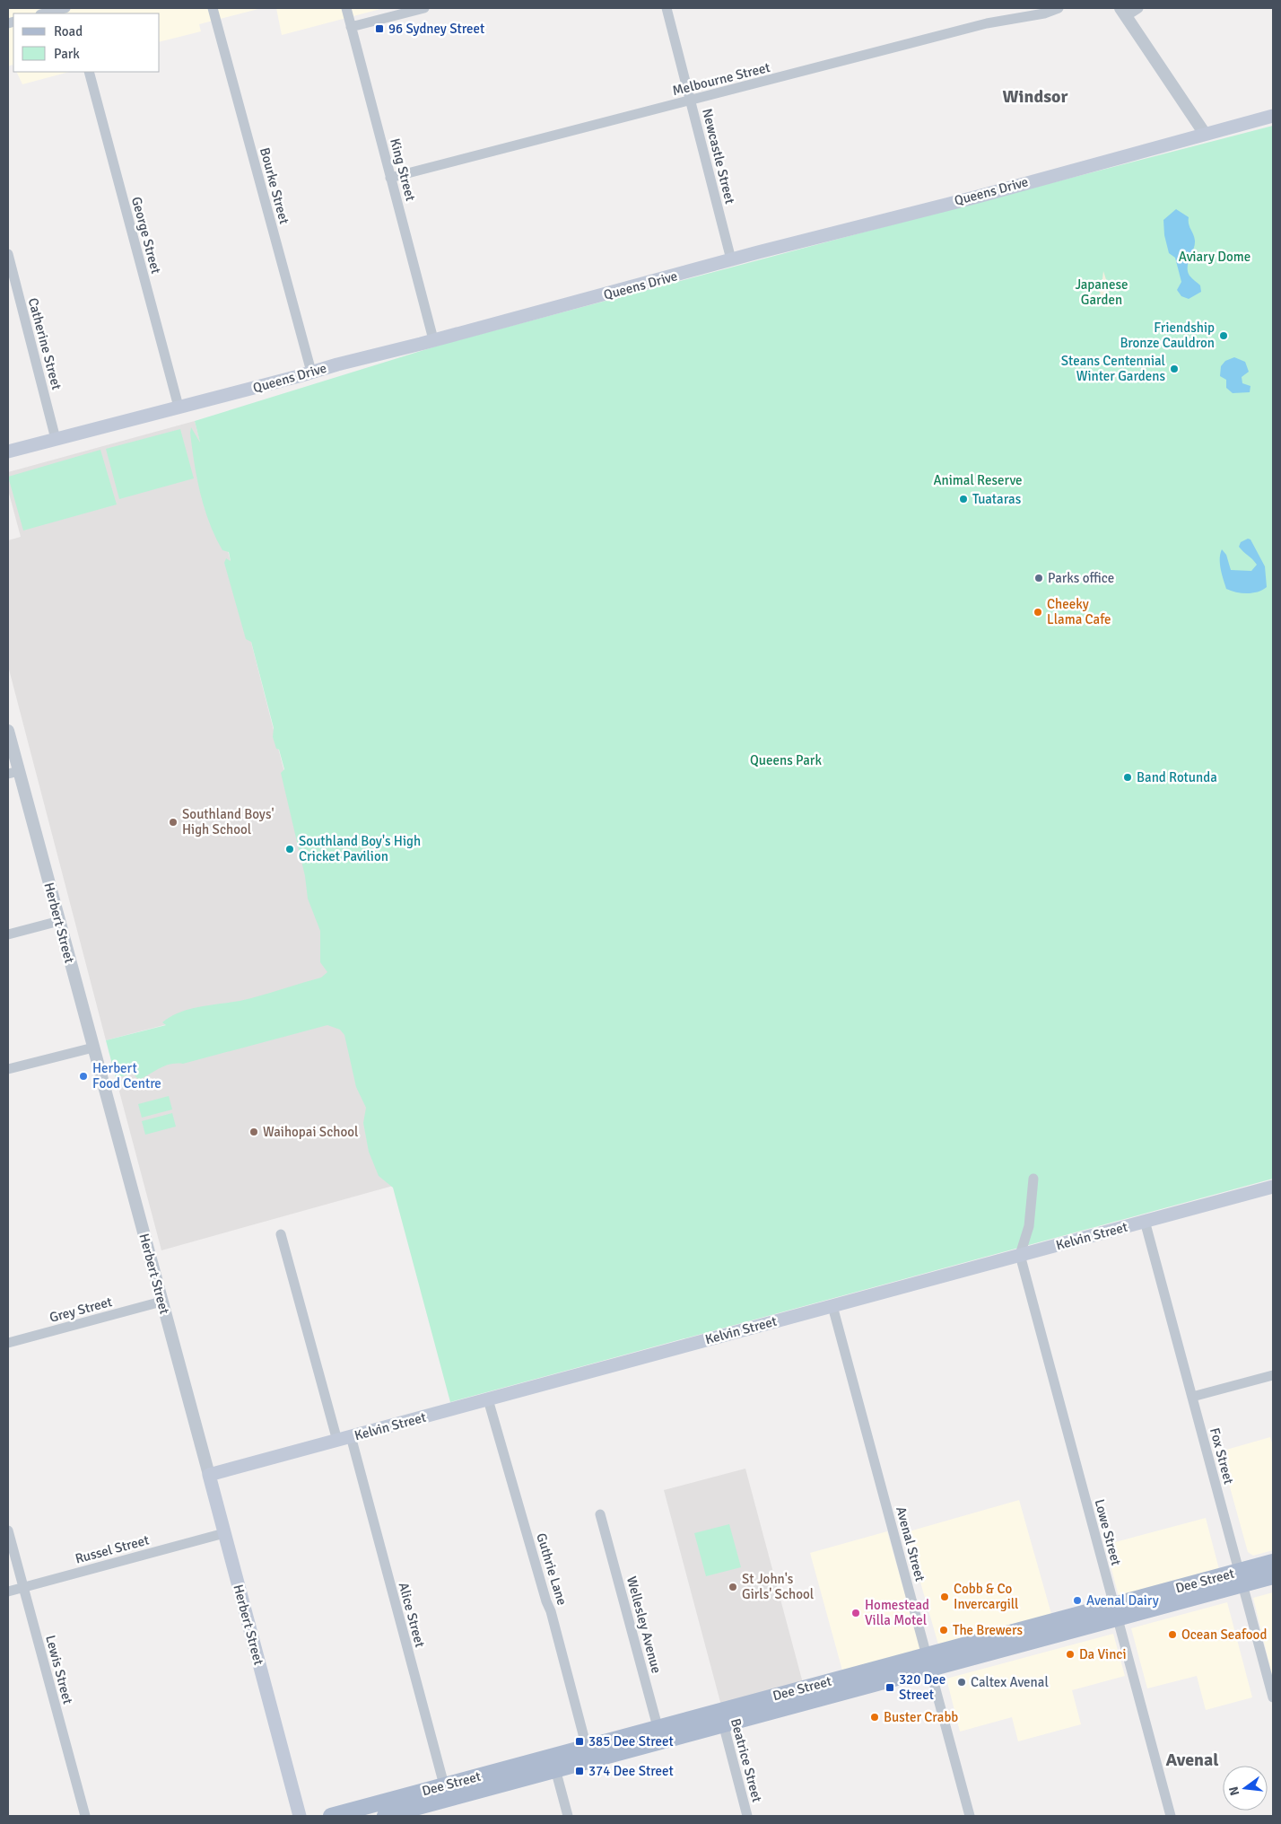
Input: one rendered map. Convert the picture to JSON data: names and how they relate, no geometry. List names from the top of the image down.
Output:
{
  "streets": {
    "main road": [
      "Queens Drive",
      "Herbert Street",
      "Kelvin Street",
      "Dee Street"
    ],
    "street": [
      "Melbourne Street",
      "Newcastle Street",
      "King Street",
      "Bourke Street",
      "George Street",
      "Catherine Street",
      "Grey Street",
      "Fox Street",
      "Lowe Street",
      "Avenal Street",
      "Russel Street",
      "Guthrie Lane",
      "Alice Street",
      "Wellesley Avenue",
      "Lewis Street",
      "Beatrice Street"
    ]
  },
  "crossings": [
    ["Melbourne Street", "Newcastle Street"],
    ["Melbourne Street", "King Street"],
    ["Newcastle Street", "Queens Drive"],
    ["King Street", "Queens Drive"],
    ["Bourke Street", "Queens Drive"],
    ["Queens Drive", "George Street"],
    ["Queens Drive", "Catherine Street"],
    ["Herbert Street", "Kelvin Street"],
    ["Herbert Street", "Grey Street"],
    ["Herbert Street", "Russel Street"],
    ["Kelvin Street", "Fox Street"],
    ["Kelvin Street", "Lowe Street"],
    ["Kelvin Street", "Avenal Street"],
    ["Kelvin Street", "Guthrie Lane"],
    ["Kelvin Street", "Alice Street"],
    ["Fox Street", "Dee Street"],
    ["Lowe Street", "Dee Street"],
    ["Avenal Street", "Dee Street"],
    ["Russel Street", "Lewis Street"],
    ["Guthrie Lane", "Dee Street"],
    ["Dee Street", "Alice Street"],
    ["Dee Street", "Wellesley Avenue"],
    ["Dee Street", "Beatrice Street"]
  ],
  "districts": ["Windsor", "Avenal"],
  "parks": [
    "Aviary Dome",
    "Japanese Garden",
    "Animal Reserve",
    "Queens Park"
  ],
  "places": {
    "transit": [
      "96 Sydney Street",
      "320 Dee Street",
      "385 Dee Street",
      "374 Dee Street"
    ],
    "other": [
      "Friendship Bronze Cauldron",
      "Steans Centennial Winter Gardens",
      "Tuataras",
      "Parks office",
      "Cheeky Llama Cafe",
      "Band Rotunda",
      "Southland Boys' High School",
      "Southland Boy's High Cricket Pavilion",
      "Herbert Food Centre",
      "Waihopai School",
      "St John's Girls' School",
      "Cobb & Co Invercargill",
      "Avenal Dairy",
      "Homestead Villa Motel",
      "The Brewers",
      "Ocean Seafood",
      "Da Vinci",
      "Caltex Avenal",
      "Buster Crabb"
    ]
  },
  "legend": ["Road", "Park"],
  "north": "left"
}
